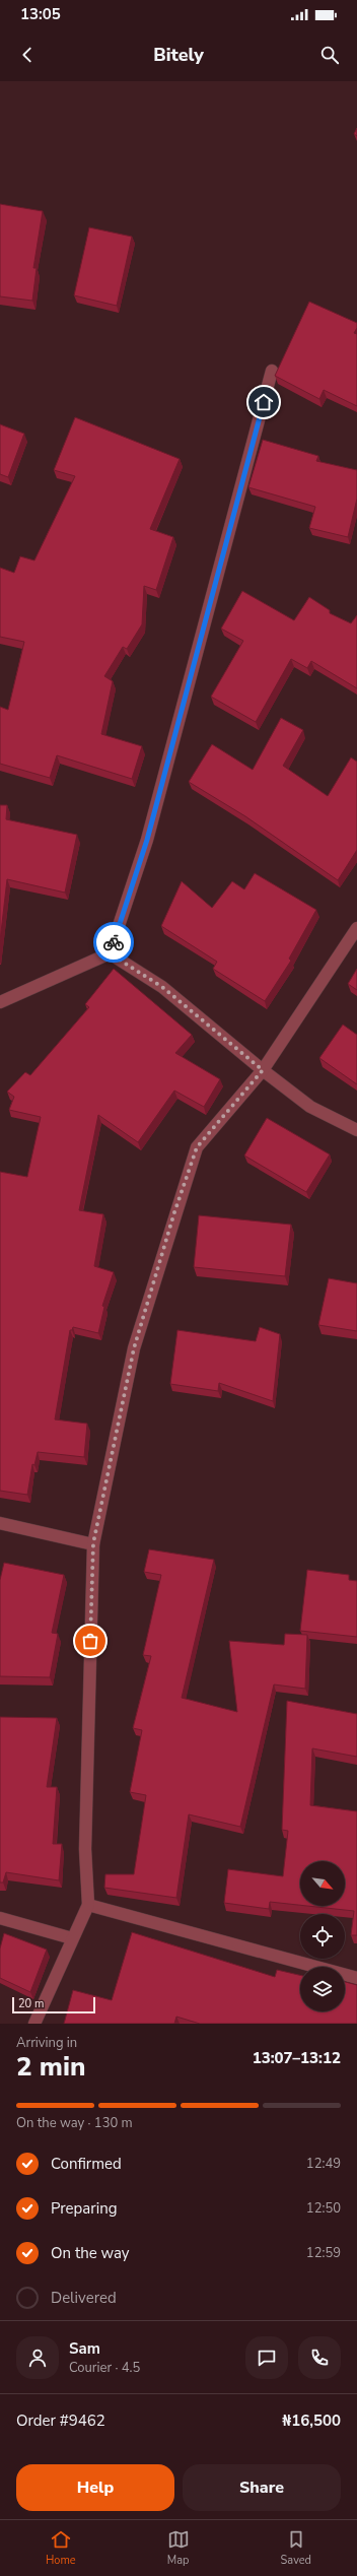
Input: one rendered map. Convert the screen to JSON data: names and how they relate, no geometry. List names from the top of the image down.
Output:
{
  "scale_bar": "20 m",
  "north": "bottom right",
  "page": {
    "status": "13:05",
    "header": "Bitely",
    "scale": "20 m",
    "heading": ["2 min", "Arriving in", "13:07–13:12"],
    "panel": [
      "Sam",
      "Courier · 4.5",
      "Order #9462",
      "₦16,500"
    ],
    "bar": "On the way · 130 m",
    "list": [
      ["Confirmed", "12:49"],
      ["Preparing", "12:50"],
      ["On the way", "12:59"],
      "Delivered"
    ],
    "buttons": ["Help", "Share"],
    "tabs": ["Home", "Map", "Saved"]
  }
}
